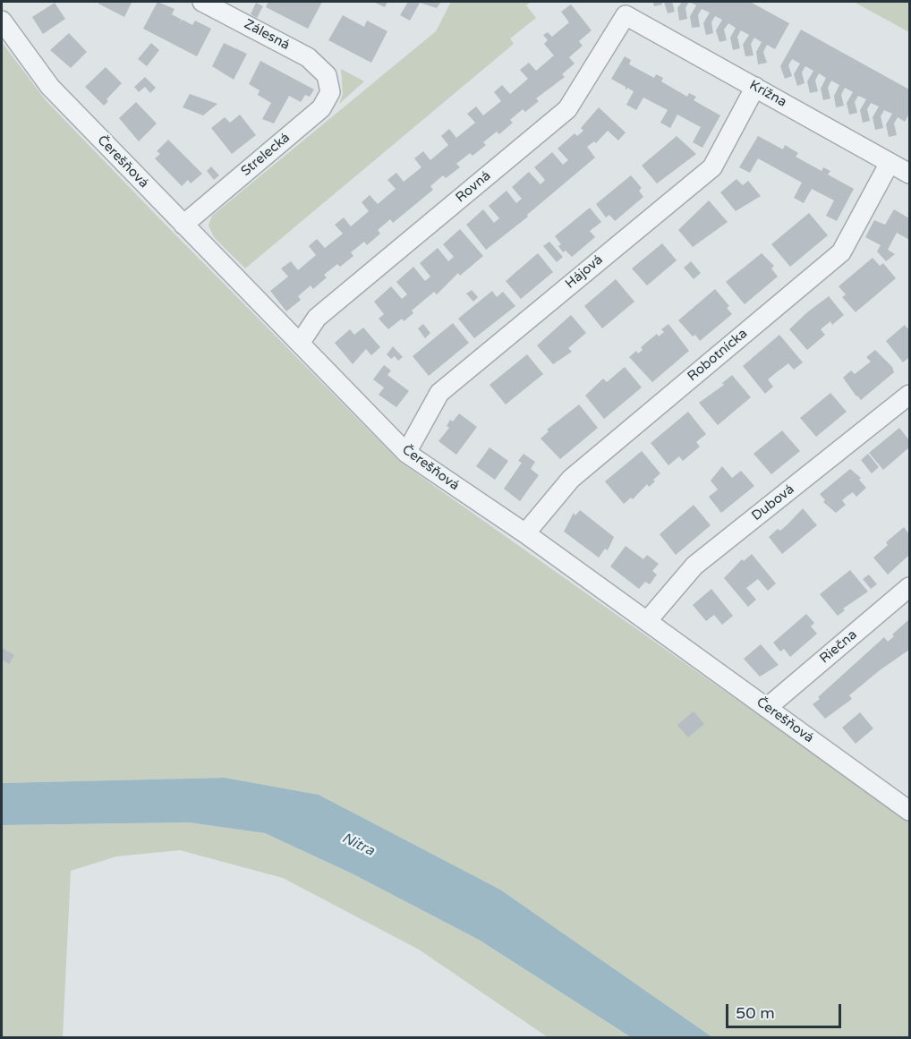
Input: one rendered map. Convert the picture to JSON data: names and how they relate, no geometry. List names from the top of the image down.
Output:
{
  "streets": {
    "street": [
      "Zálesná",
      "Krížna",
      "Strelecká",
      "Čerešňová",
      "Rovná",
      "Hájová",
      "Robotnícka",
      "Dubová",
      "Riečna"
    ]
  },
  "crossings": [
    ["Zálesná", "Strelecká"],
    ["Krížna", "Rovná"],
    ["Krížna", "Hájová"],
    ["Krížna", "Robotnícka"],
    ["Strelecká", "Čerešňová"],
    ["Čerešňová", "Rovná"],
    ["Čerešňová", "Hájová"],
    ["Čerešňová", "Robotnícka"],
    ["Čerešňová", "Dubová"],
    ["Čerešňová", "Riečna"]
  ],
  "water": ["Nitra"],
  "scale_bar": "50 m"
}
